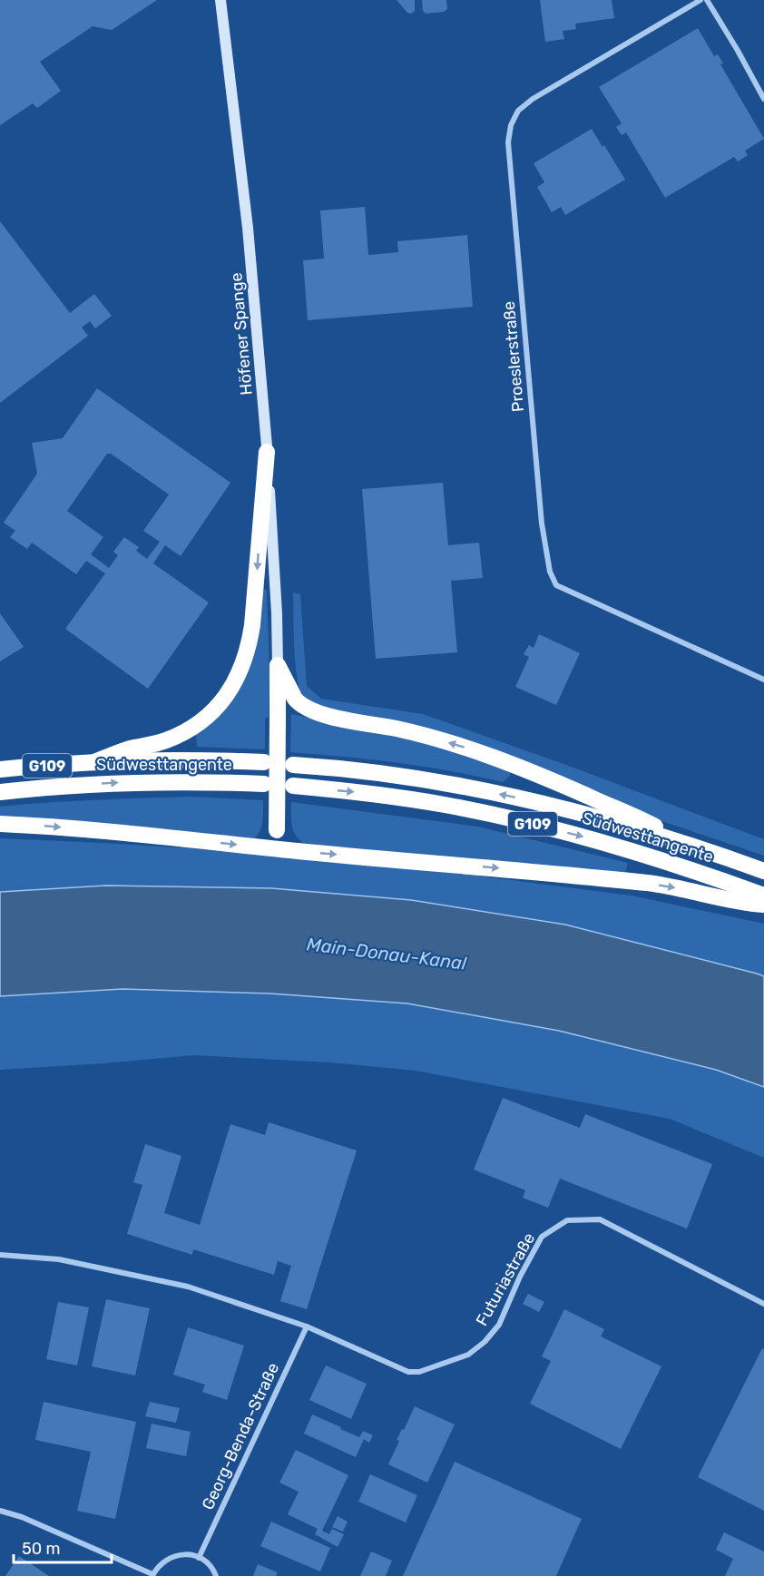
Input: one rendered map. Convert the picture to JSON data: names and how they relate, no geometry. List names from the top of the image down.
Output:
{
  "streets": {
    "highway": ["Südwesttangente", "G109"],
    "main road": ["Höfener Spange"],
    "street": ["Proeslerstraße", "Futuriastraße", "Georg-Benda-Straße"]
  },
  "crossings": [
    ["Futuriastraße", "Georg-Benda-Straße"]
  ],
  "water": ["Main-Donau-Kanal"],
  "scale_bar": "50 m"
}
